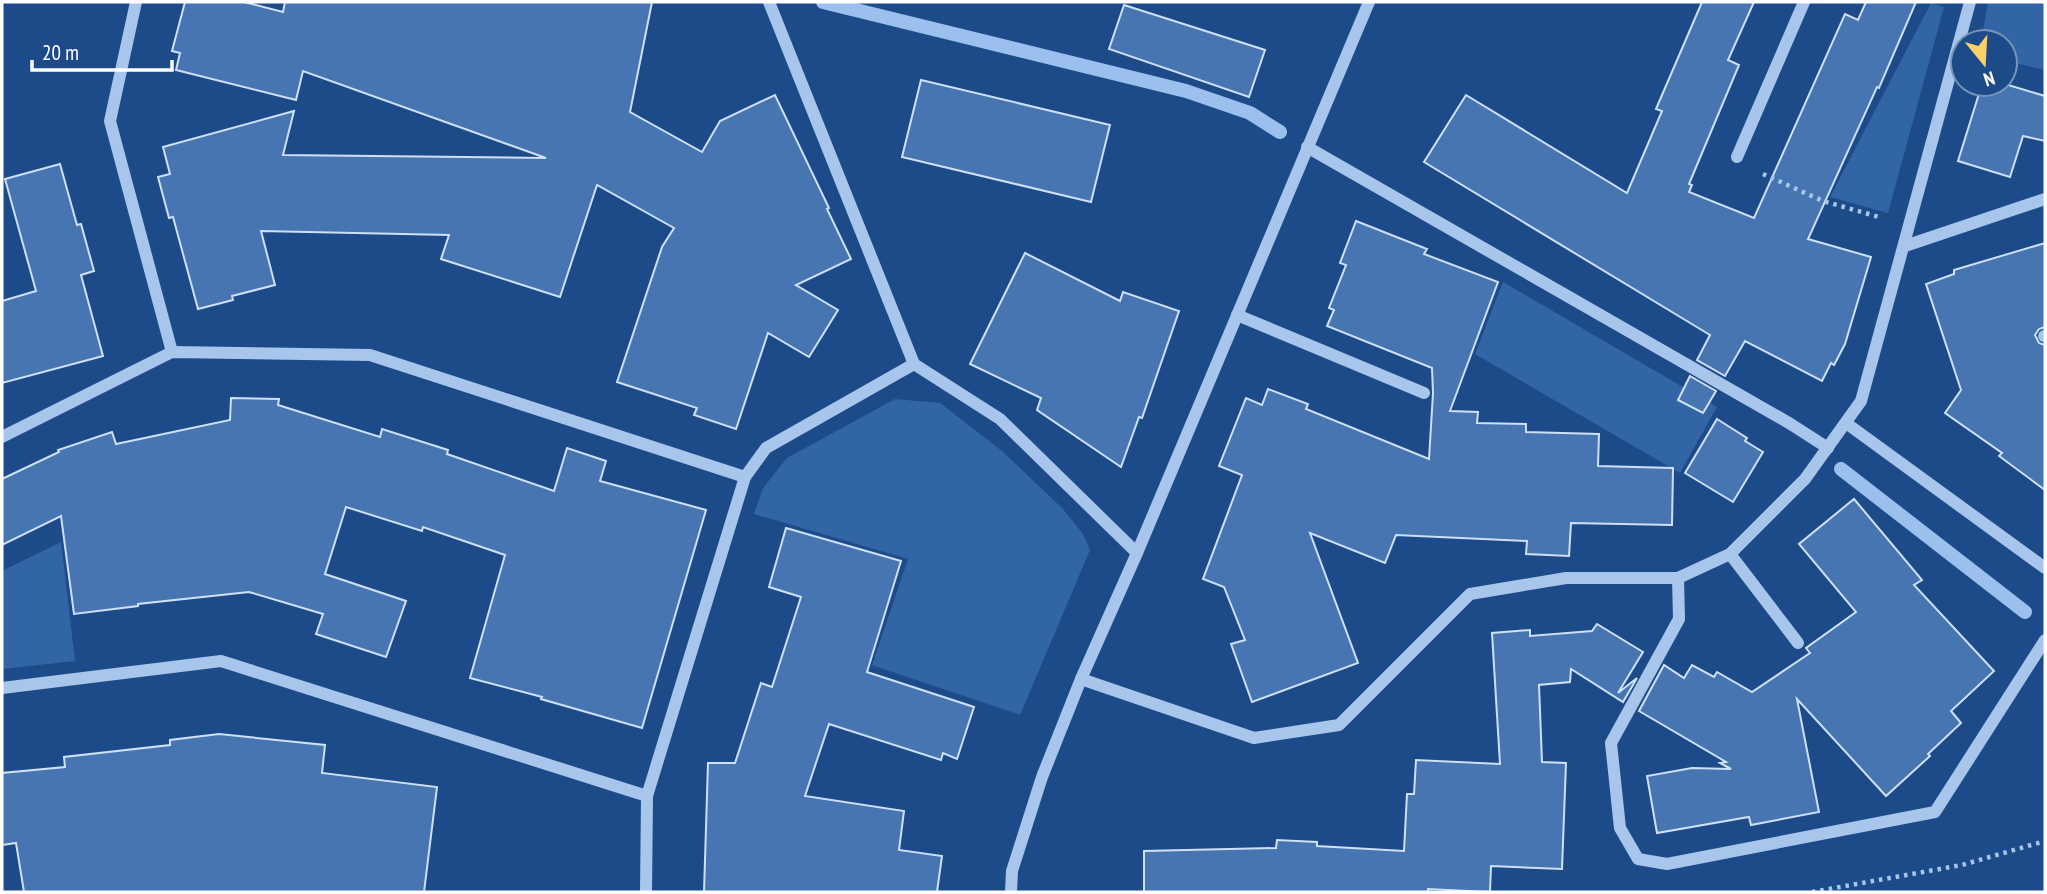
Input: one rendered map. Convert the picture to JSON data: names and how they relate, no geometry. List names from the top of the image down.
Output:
{
  "scale_bar": "20 m",
  "north": "bottom"
}
